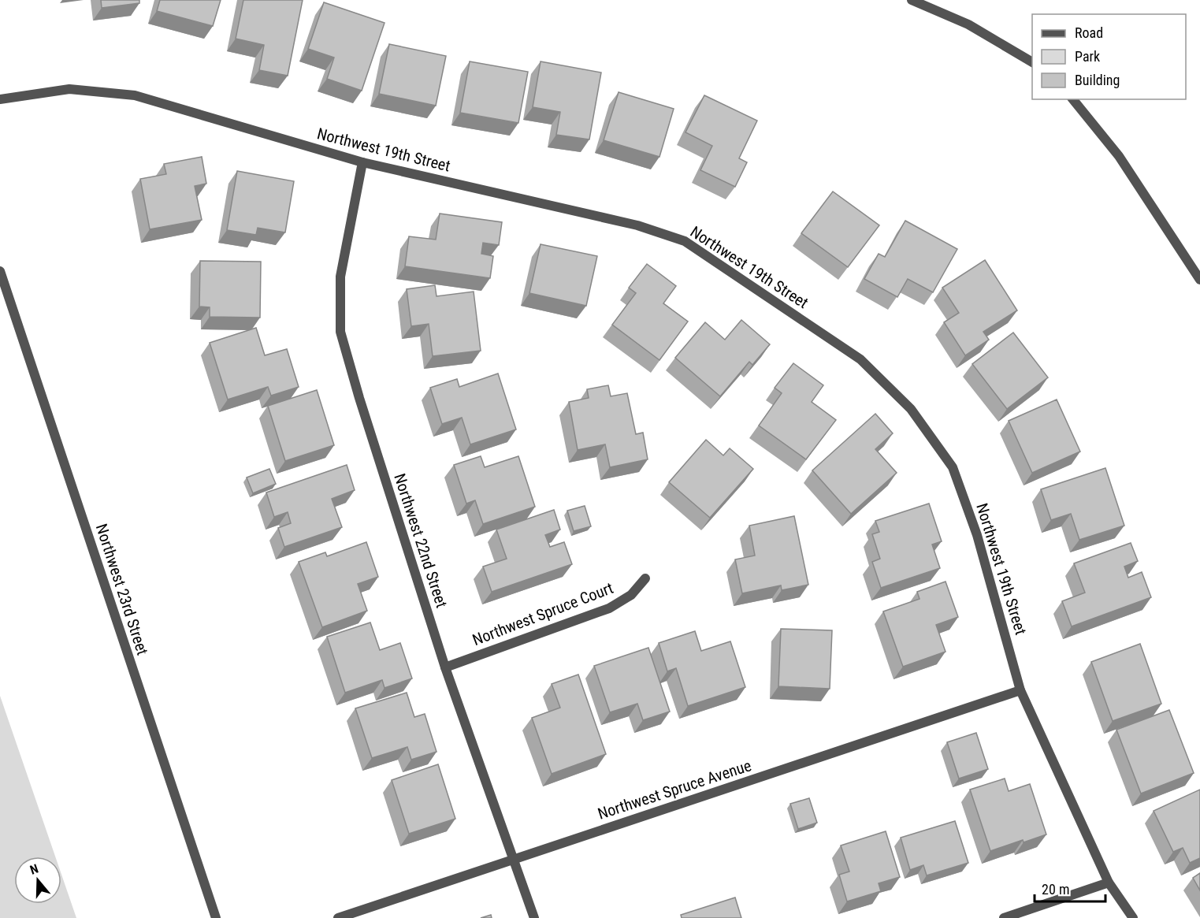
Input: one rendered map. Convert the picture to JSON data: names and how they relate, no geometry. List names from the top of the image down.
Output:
{
  "streets": {
    "street": [
      "Northwest 19th Street",
      "Northwest 22nd Street",
      "Northwest 23rd Street",
      "Northwest Spruce Court",
      "Northwest Spruce Avenue"
    ]
  },
  "crossings": [
    ["Northwest 19th Street", "Northwest 22nd Street"],
    ["Northwest 19th Street", "Northwest Spruce Avenue"],
    ["Northwest 22nd Street", "Northwest Spruce Court"],
    ["Northwest 22nd Street", "Northwest Spruce Avenue"]
  ],
  "legend": ["Road", "Park", "Building"],
  "scale_bar": "20 m",
  "north": "top"
}
